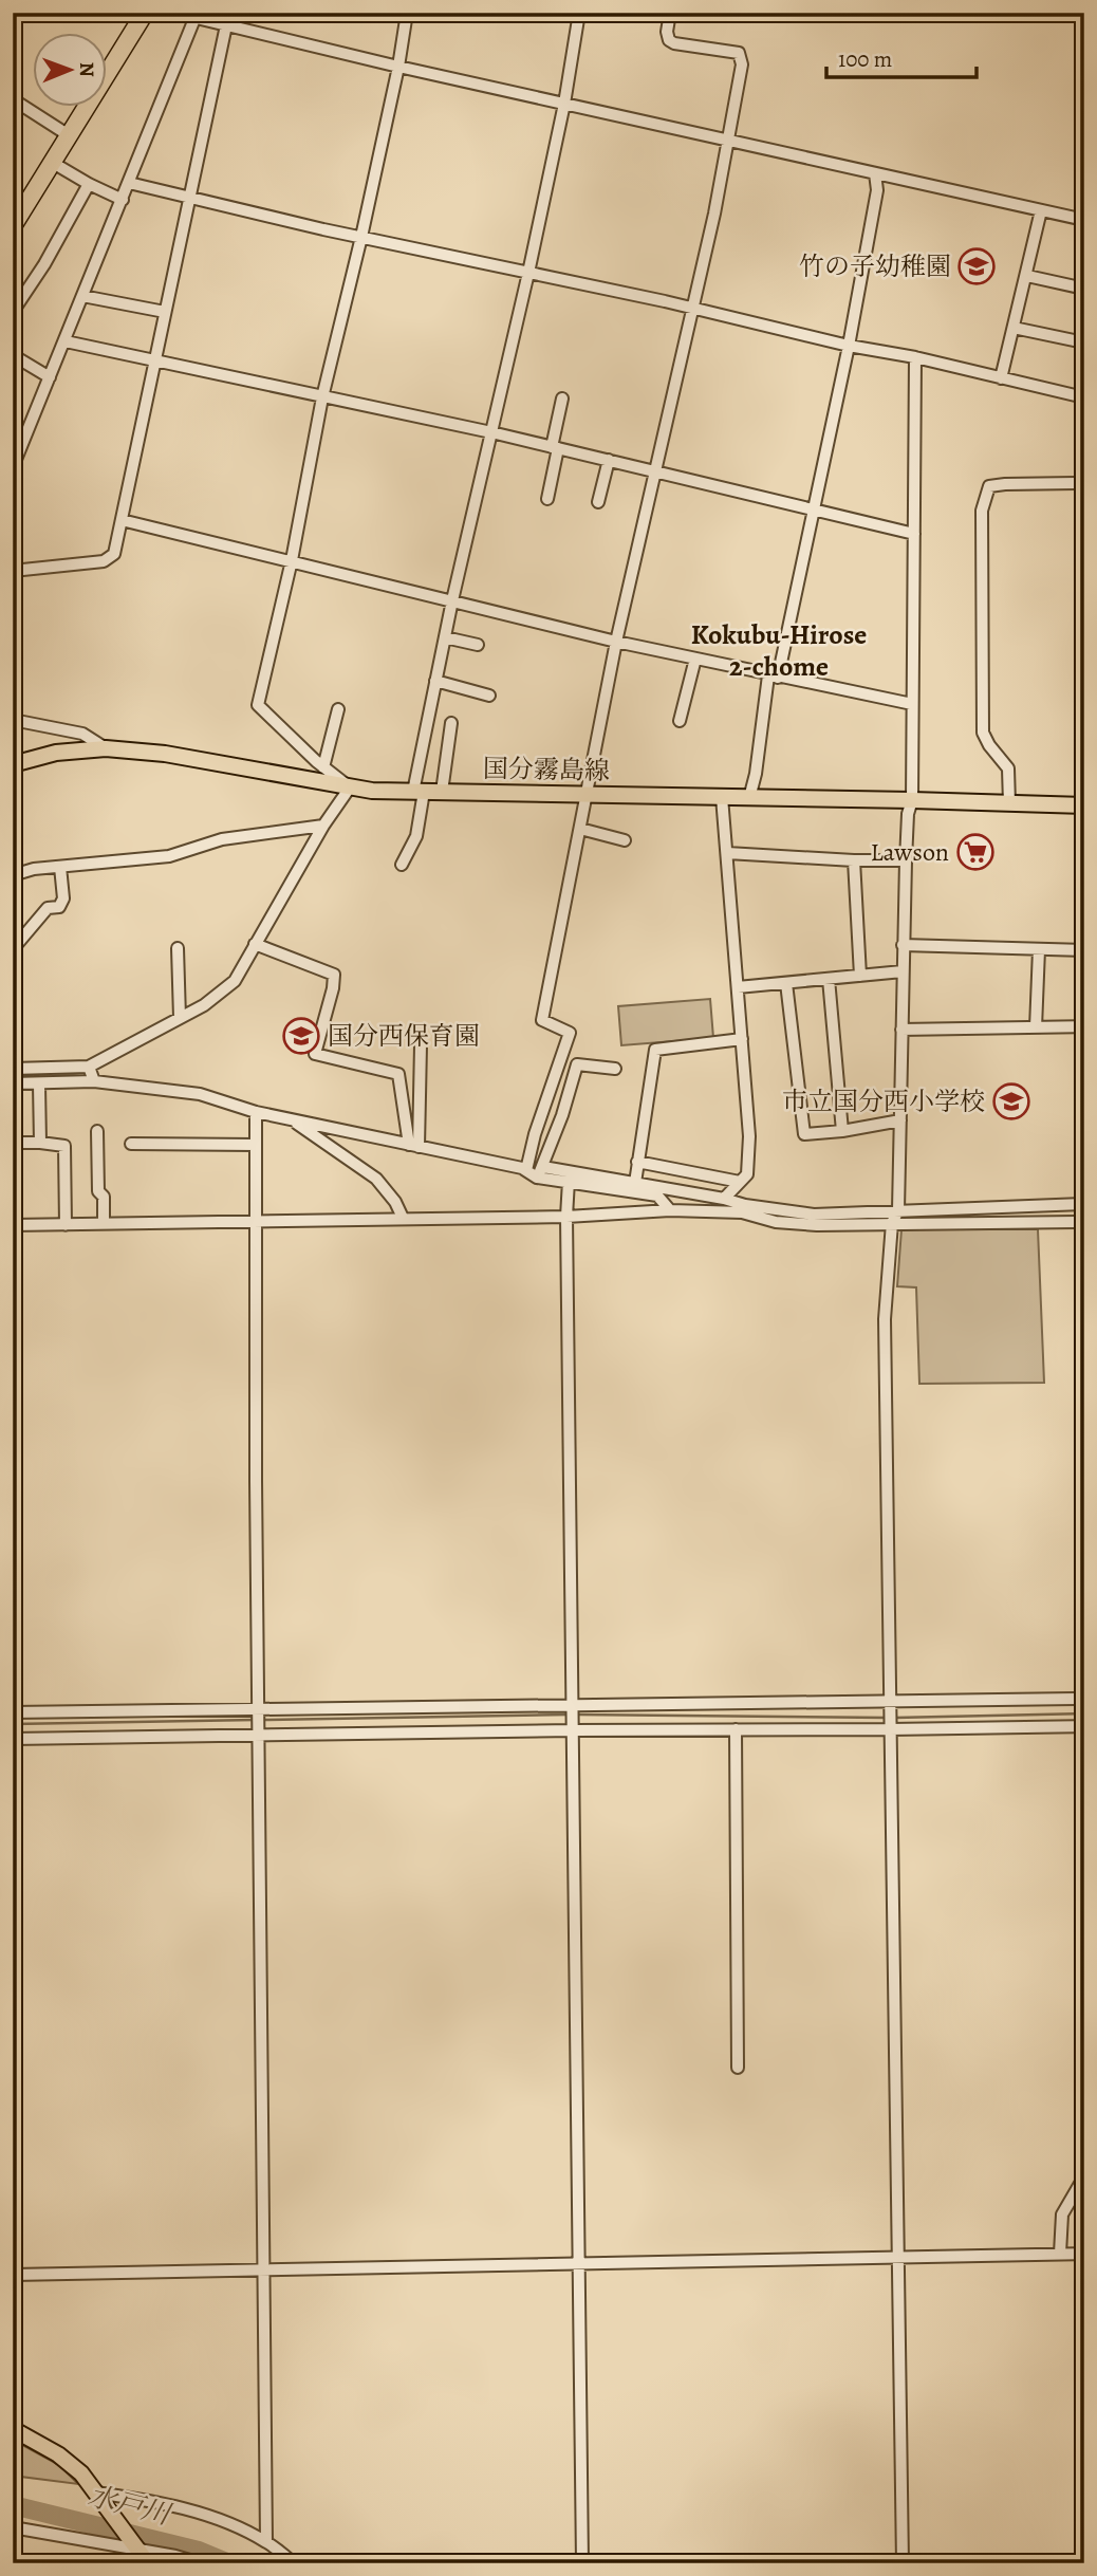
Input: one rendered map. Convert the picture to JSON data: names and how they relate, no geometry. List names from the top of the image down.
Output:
{
  "streets": {
    "main road": ["国分霧島線"]
  },
  "districts": ["Kokubu-Hirose 2-chome"],
  "water": ["水戸川"],
  "places": {
    "school or university": ["竹の子幼稚園", "国分西保育園", "市立国分西小学校"],
    "supermarket": ["Lawson"]
  },
  "scale_bar": "100 m",
  "north": "right"
}
